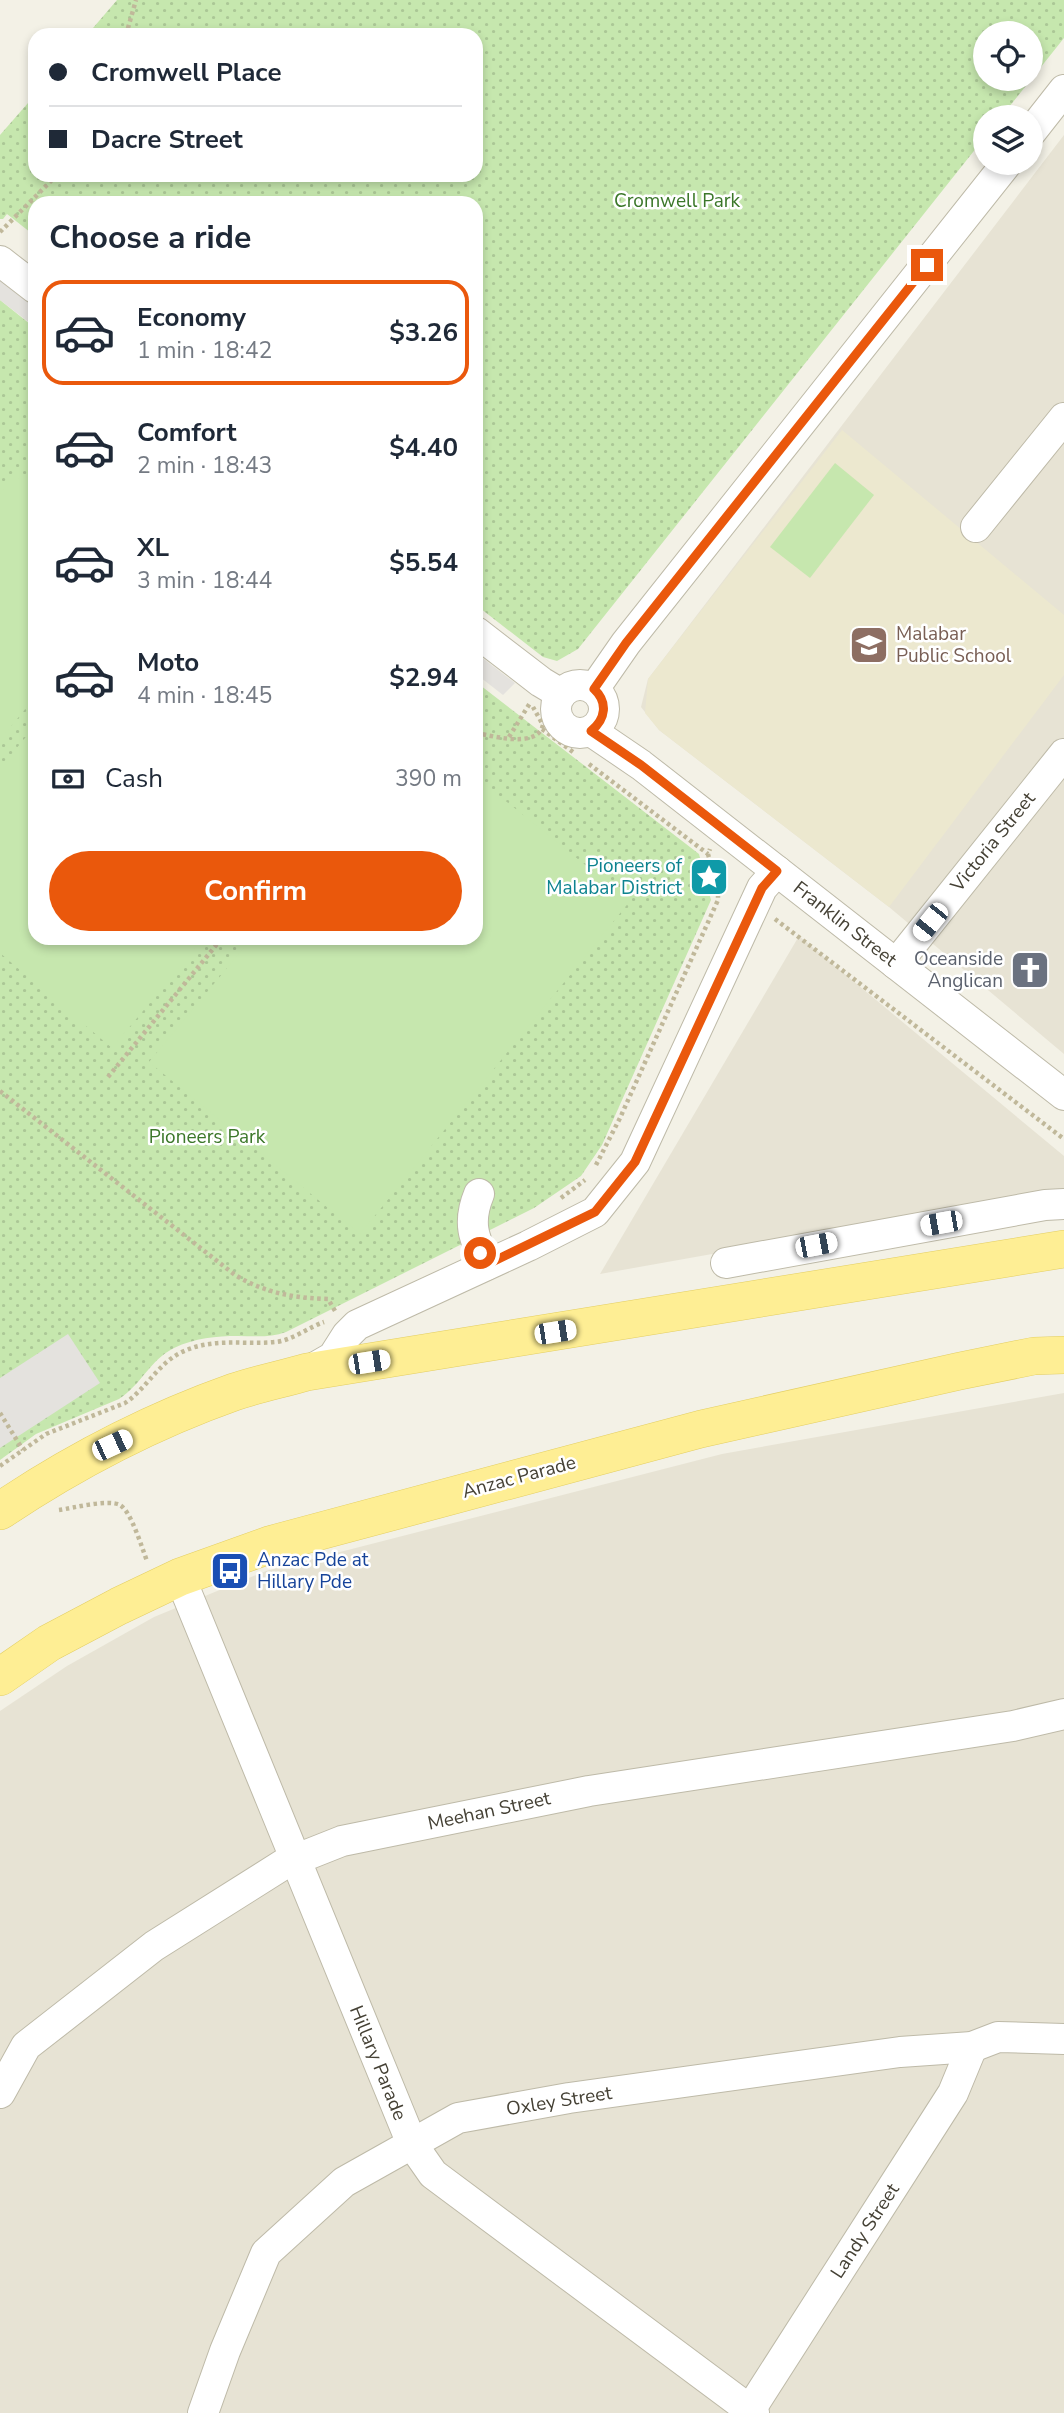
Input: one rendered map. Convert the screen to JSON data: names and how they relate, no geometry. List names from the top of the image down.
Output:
{
  "streets": {
    "main road": ["Anzac Parade"],
    "street": [
      "Victoria Street",
      "Franklin Street",
      "Meehan Street",
      "Hillary Parade",
      "Oxley Street",
      "Landy Street"
    ]
  },
  "crossings": [
    ["Victoria Street", "Franklin Street"],
    ["Anzac Parade", "Hillary Parade"],
    ["Meehan Street", "Hillary Parade"],
    ["Hillary Parade", "Oxley Street"],
    ["Hillary Parade", "Landy Street"],
    ["Oxley Street", "Landy Street"]
  ],
  "parks": ["Cromwell Park", "Pioneers Park"],
  "places": {
    "school or university": ["Malabar Public School"],
    "place": ["Pioneers of Malabar District"],
    "church": ["Oceanside Anglican"],
    "bus stop": ["Anzac Pde at Hillary Pde"]
  },
  "page": {
    "banner": ["Cromwell Place", "Dacre Street"],
    "heading": "Choose a ride",
    "list": [
      {
        "name": "Economy",
        "note": "1 min · 18:42",
        "value": "$3.26"
      },
      {
        "name": "Comfort",
        "note": "2 min · 18:43",
        "value": "$4.40"
      },
      {
        "name": "XL",
        "note": "3 min · 18:44",
        "value": "$5.54"
      },
      {
        "name": "Moto",
        "note": "4 min · 18:45",
        "value": "$2.94"
      }
    ],
    "pay": ["Cash", "390 m"],
    "buttons": "Confirm"
  }
}
